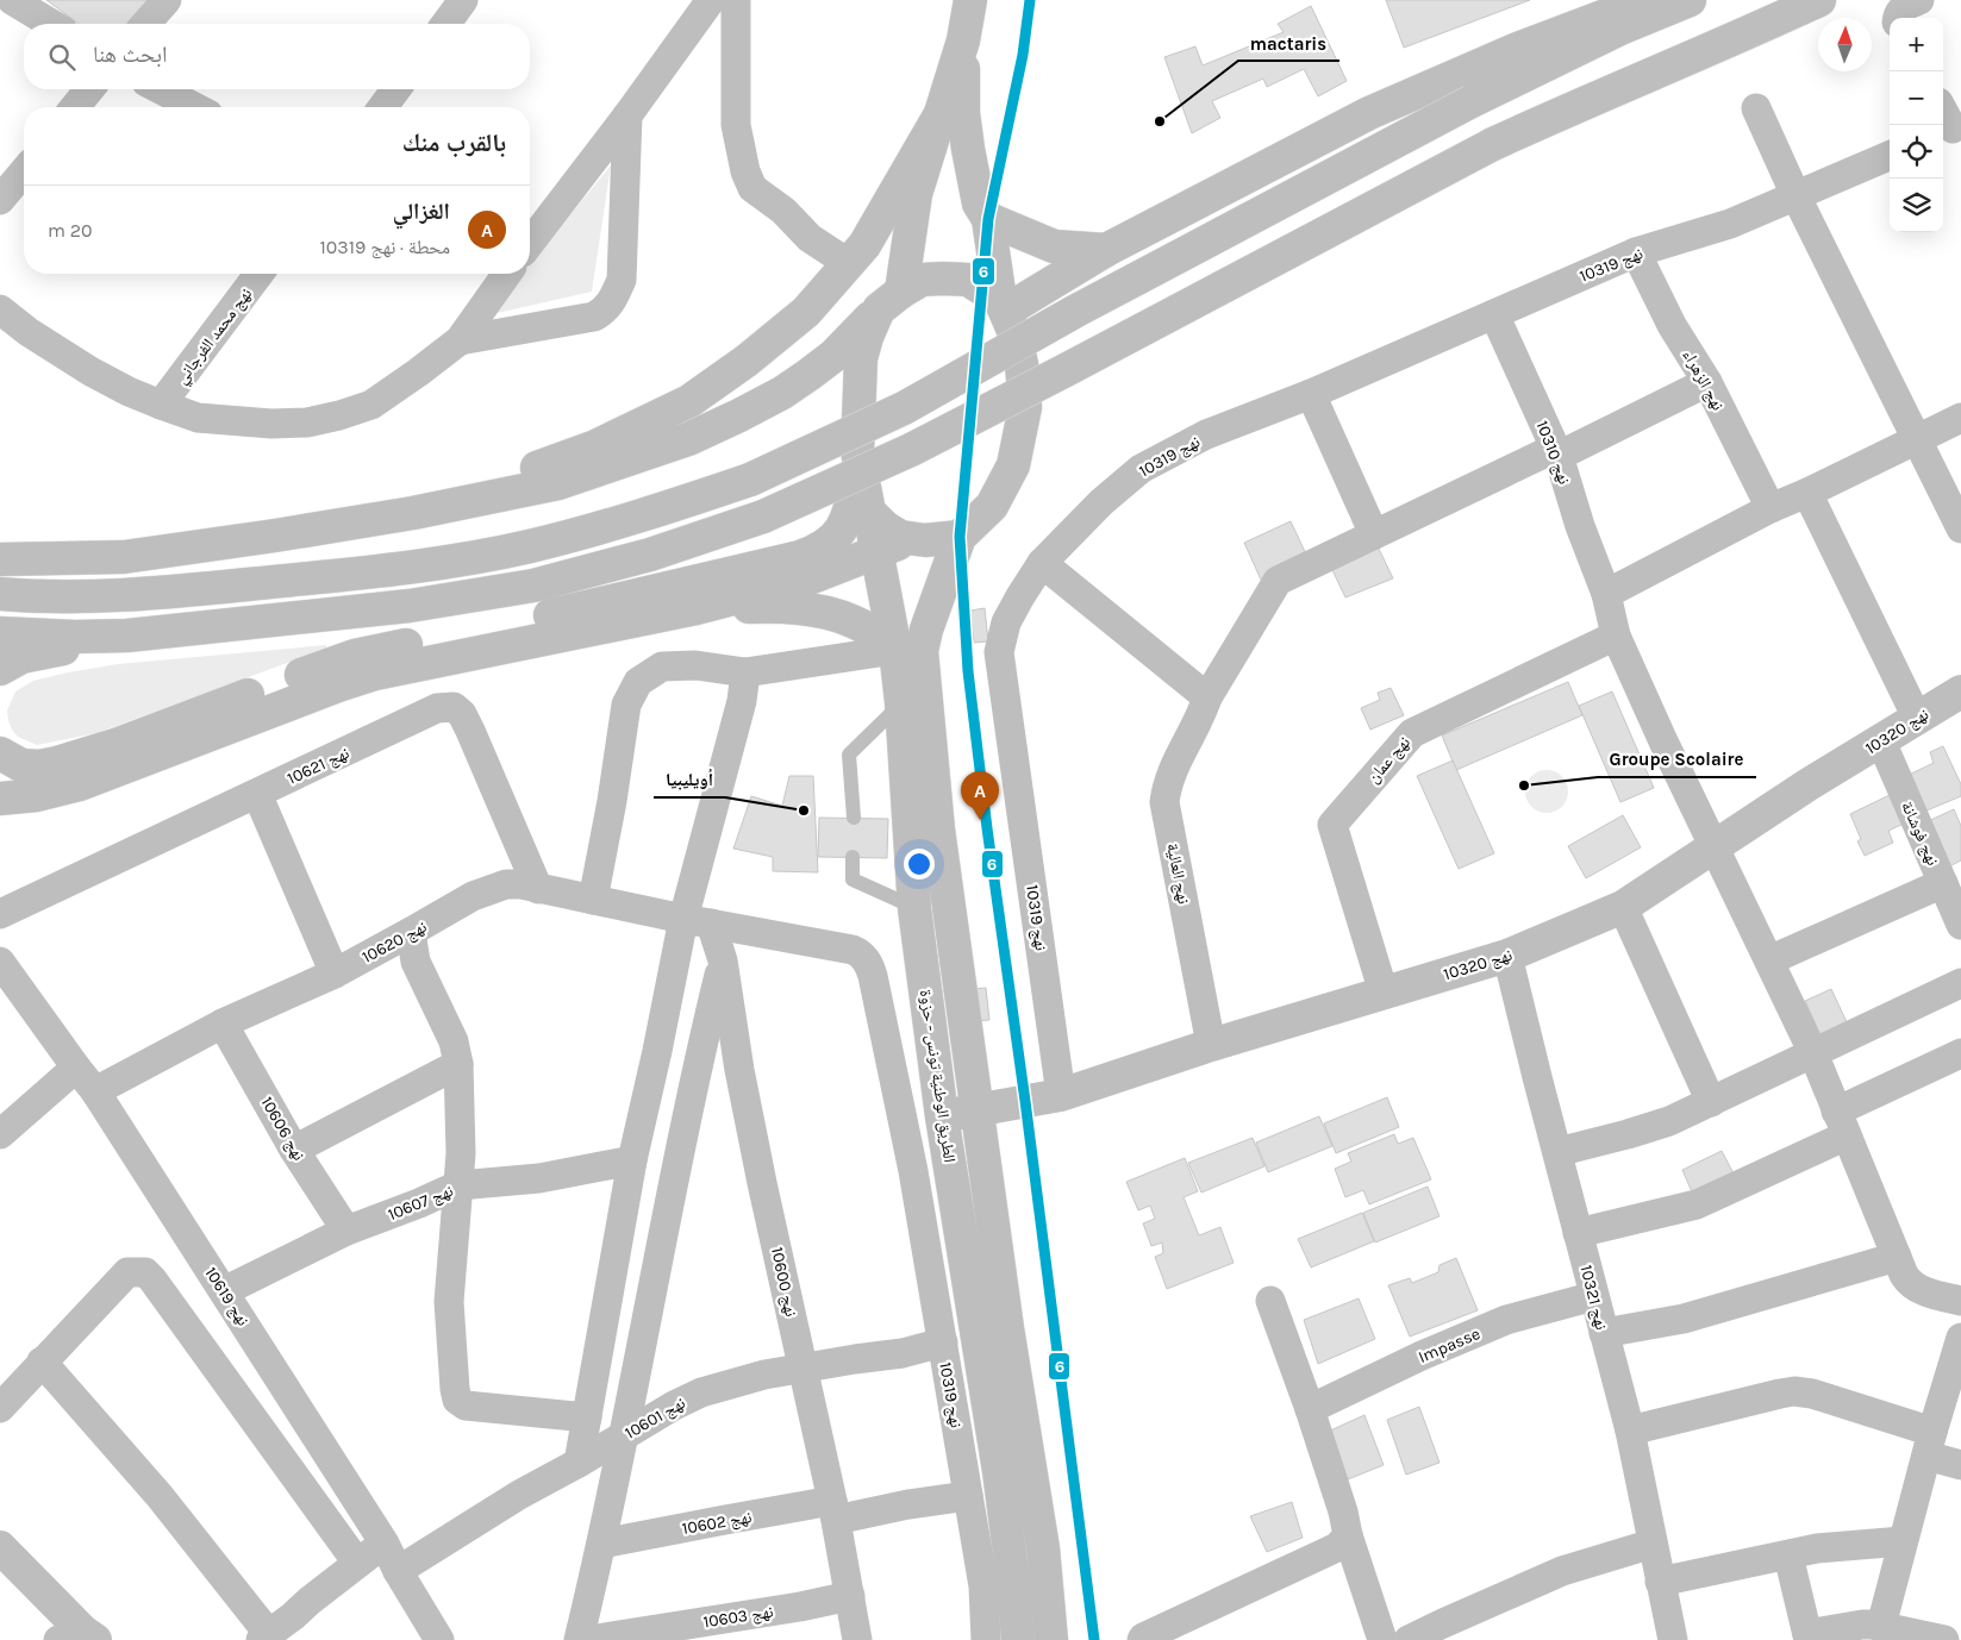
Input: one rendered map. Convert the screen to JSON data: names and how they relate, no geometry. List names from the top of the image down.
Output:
{
  "streets": {
    "main road": ["نهج 10320", "الطريق الوطنية تونس - حزوة"],
    "street": [
      "نهج 10319",
      "نهج محمد الفرجاني",
      "نهج الزهراء",
      "نهج 10310",
      "نهج عمان",
      "نهج 10621",
      "نهج فوشانة",
      "نهج العالية",
      "نهج 10620",
      "نهج 10606",
      "نهج 10607",
      "نهج 10600",
      "نهج 10619",
      "نهج 10321",
      "Impasse",
      "نهج 10601",
      "نهج 10602",
      "نهج 10603"
    ]
  },
  "crossings": [
    ["نهج 10319", "نهج الزهراء"],
    ["نهج 10319", "نهج 10310"],
    ["نهج 10319", "نهج 10320"],
    ["نهج 10319", "نهج 10620"],
    ["نهج 10319", "نهج 10600"],
    ["نهج 10319", "نهج 10601"],
    ["نهج 10319", "نهج 10602"],
    ["نهج الزهراء", "نهج العالية"],
    ["نهج 10310", "نهج 10320"],
    ["نهج 10310", "نهج عمان"],
    ["نهج 10310", "نهج العالية"],
    ["نهج 10320", "نهج عمان"],
    ["نهج 10320", "نهج فوشانة"],
    ["نهج 10320", "نهج العالية"],
    ["نهج 10320", "الطريق الوطنية تونس - حزوة"],
    ["نهج 10320", "نهج 10321"],
    ["نهج 10621", "نهج 10620"],
    ["نهج 10620", "نهج 10606"],
    ["نهج 10620", "نهج 10600"],
    ["نهج 10620", "نهج 10619"],
    ["نهج 10606", "نهج 10607"],
    ["نهج 10607", "نهج 10619"],
    ["نهج 10600", "نهج 10601"],
    ["نهج 10600", "نهج 10602"],
    ["نهج 10600", "نهج 10603"],
    ["نهج 10619", "نهج 10601"],
    ["نهج 10321", "Impasse"]
  ],
  "places": ["mactaris", "Groupe Scolaire", "أويليبيا"],
  "lines": ["transit line 6"],
  "north": "top",
  "page": {
    "map_buttons": ["+", "−"],
    "search": "ابحث هنا",
    "heading": "بالقرب منك",
    "list": [
      {
        "mark": "A",
        "name": "الغزالي",
        "note": "محطة · نهج 10319",
        "value": "20 m"
      }
    ],
    "pins": "A"
  }
}
